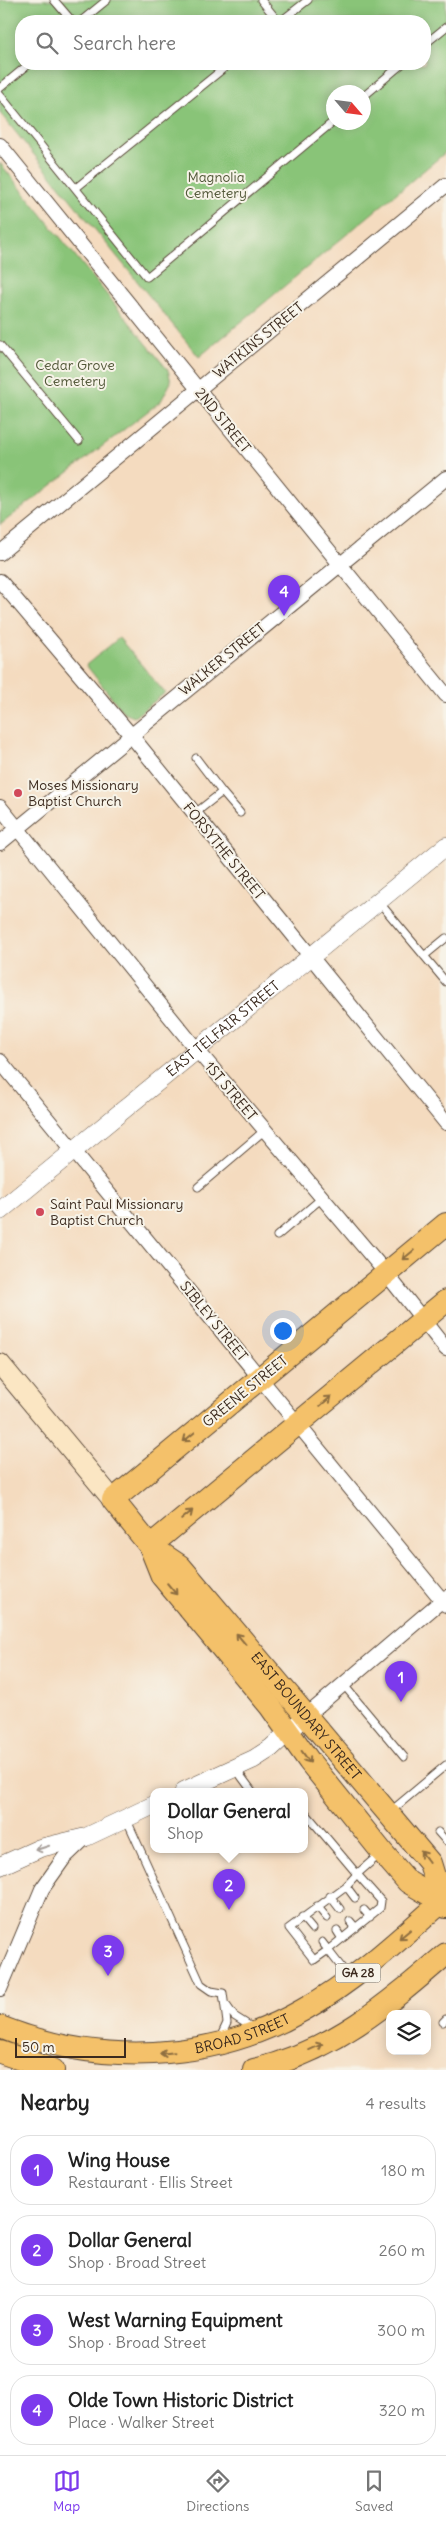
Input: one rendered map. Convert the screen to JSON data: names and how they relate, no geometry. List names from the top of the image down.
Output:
{
  "streets": {
    "main road": [
      "GREENE STREET",
      "EAST BOUNDARY STREET",
      "GA 28",
      "BROAD STREET"
    ],
    "street": [
      "WATKINS STREET",
      "2ND STREET",
      "WALKER STREET",
      "FORSYTHE STREET",
      "EAST TELFAIR STREET",
      "1ST STREET",
      "SIBLEY STREET"
    ]
  },
  "crossings": [
    ["WATKINS STREET", "2ND STREET"],
    ["2ND STREET", "WALKER STREET"],
    ["WALKER STREET", "FORSYTHE STREET"],
    ["WALKER STREET", "1ST STREET"],
    ["FORSYTHE STREET", "EAST TELFAIR STREET"],
    ["EAST TELFAIR STREET", "1ST STREET"],
    ["EAST TELFAIR STREET", "SIBLEY STREET"],
    ["1ST STREET", "GREENE STREET"],
    ["SIBLEY STREET", "GREENE STREET"],
    ["GREENE STREET", "EAST BOUNDARY STREET"],
    ["EAST BOUNDARY STREET", "BROAD STREET"]
  ],
  "one_way": ["BROAD STREET"],
  "parks": ["Magnolia Cemetery", "Cedar Grove Cemetery"],
  "places": ["Moses Missionary Baptist Church", "Saint Paul Missionary Baptist Church"],
  "scale_bar": "50 m",
  "north": "bottom right",
  "page": {
    "search": "Search here",
    "pins": [
      "4",
      "1",
      "2",
      "3"
    ],
    "popup": ["Dollar General", "Shop"],
    "scale": "50 m",
    "heading": ["Nearby", "4 results"],
    "list": [
      {
        "mark": "1",
        "name": "Wing House",
        "note": "Restaurant · Ellis Street",
        "value": "180 m"
      },
      {
        "mark": "2",
        "name": "Dollar General",
        "note": "Shop · Broad Street",
        "value": "260 m"
      },
      {
        "mark": "3",
        "name": "West Warning Equipment",
        "note": "Shop · Broad Street",
        "value": "300 m"
      },
      {
        "mark": "4",
        "name": "Olde Town Historic District",
        "note": "Place · Walker Street",
        "value": "320 m"
      }
    ],
    "nav": ["Map", "Directions", "Saved"]
  }
}
